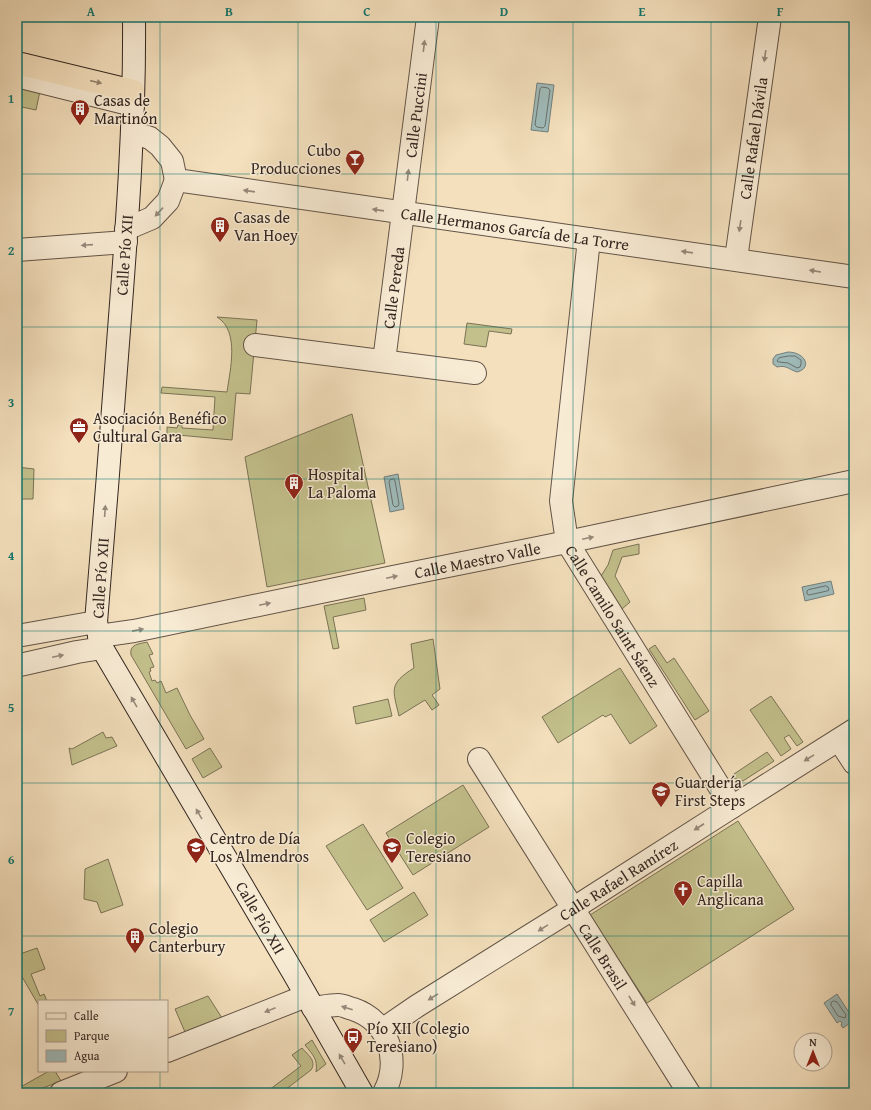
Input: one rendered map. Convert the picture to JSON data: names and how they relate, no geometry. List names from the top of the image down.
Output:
{
  "streets": {
    "street": [
      "Calle Puccini",
      "Calle Rafael Dávila",
      "Calle Hermanos García de La Torre",
      "Calle Pío XII",
      "Calle Pereda",
      "Calle Maestro Valle",
      "Calle Camilo Saint Sáenz",
      "Calle Rafael Ramírez",
      "Calle Brasil"
    ]
  },
  "crossings": [
    ["Calle Puccini", "Calle Hermanos García de La Torre"],
    ["Calle Puccini", "Calle Pereda"],
    ["Calle Rafael Dávila", "Calle Hermanos García de La Torre"],
    ["Calle Hermanos García de La Torre", "Calle Pereda"],
    ["Calle Hermanos García de La Torre", "Calle Camilo Saint Sáenz"],
    ["Calle Pío XII", "Calle Maestro Valle"],
    ["Calle Maestro Valle", "Calle Camilo Saint Sáenz"],
    ["Calle Camilo Saint Sáenz", "Calle Rafael Ramírez"],
    ["Calle Rafael Ramírez", "Calle Brasil"]
  ],
  "one_way": [
    "Calle Puccini",
    "Calle Rafael Dávila",
    "Calle Hermanos García de La Torre",
    "Calle Pío XII",
    "Calle Maestro Valle",
    "Calle Rafael Ramírez",
    "Calle Brasil"
  ],
  "places": {
    "building": [
      "Casas de Martinón",
      "Casas de Van Hoey",
      "Hospital La Paloma",
      "Colegio Canterbury"
    ],
    "bar": ["Cubo Producciones"],
    "office": ["Asociación Benéfico Cultural Gara"],
    "school or university": ["Guardería First Steps", "Centro de Día Los Almendros", "Colegio Teresiano"],
    "church": ["Capilla Anglicana"],
    "bus stop": ["Pío XII (Colegio Teresiano)"]
  },
  "legend": ["Calle", "Parque", "Agua"],
  "north": "top",
  "grid": {
    "columns": [
      "A",
      "B",
      "C",
      "D",
      "E",
      "F"
    ],
    "rows": [
      "1",
      "2",
      "3",
      "4",
      "5",
      "6",
      "7"
    ]
  }
}
